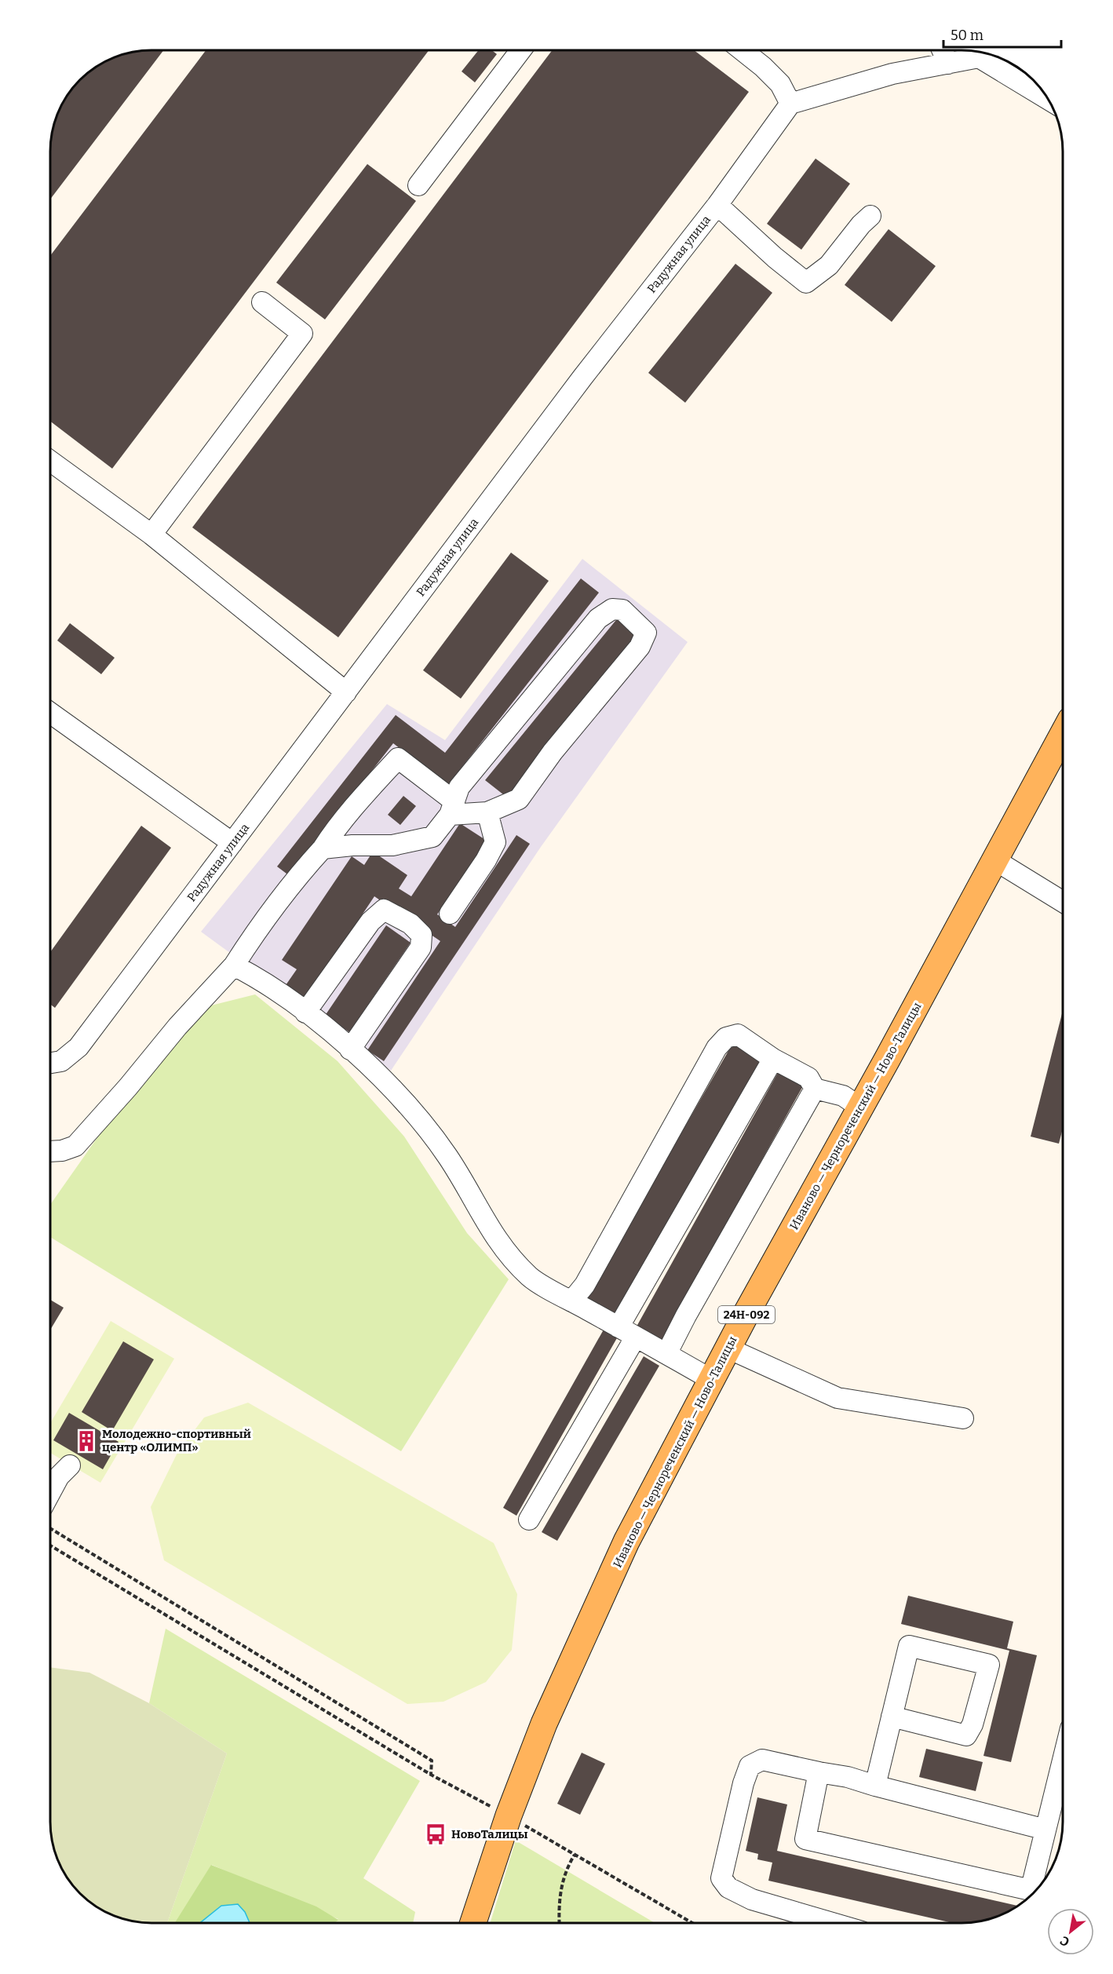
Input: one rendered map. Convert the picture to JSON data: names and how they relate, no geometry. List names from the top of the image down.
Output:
{
  "streets": {
    "main road": ["Иваново — Чернореченский — Ново-Талицы", "24Н-092"],
    "street": ["Радужная улица"]
  },
  "places": {
    "building": ["Молодежно-спортивный центр «ОЛИМП»"],
    "bus stop": ["НовоТалицы"]
  },
  "scale_bar": "50 m",
  "north": "bottom left"
}
